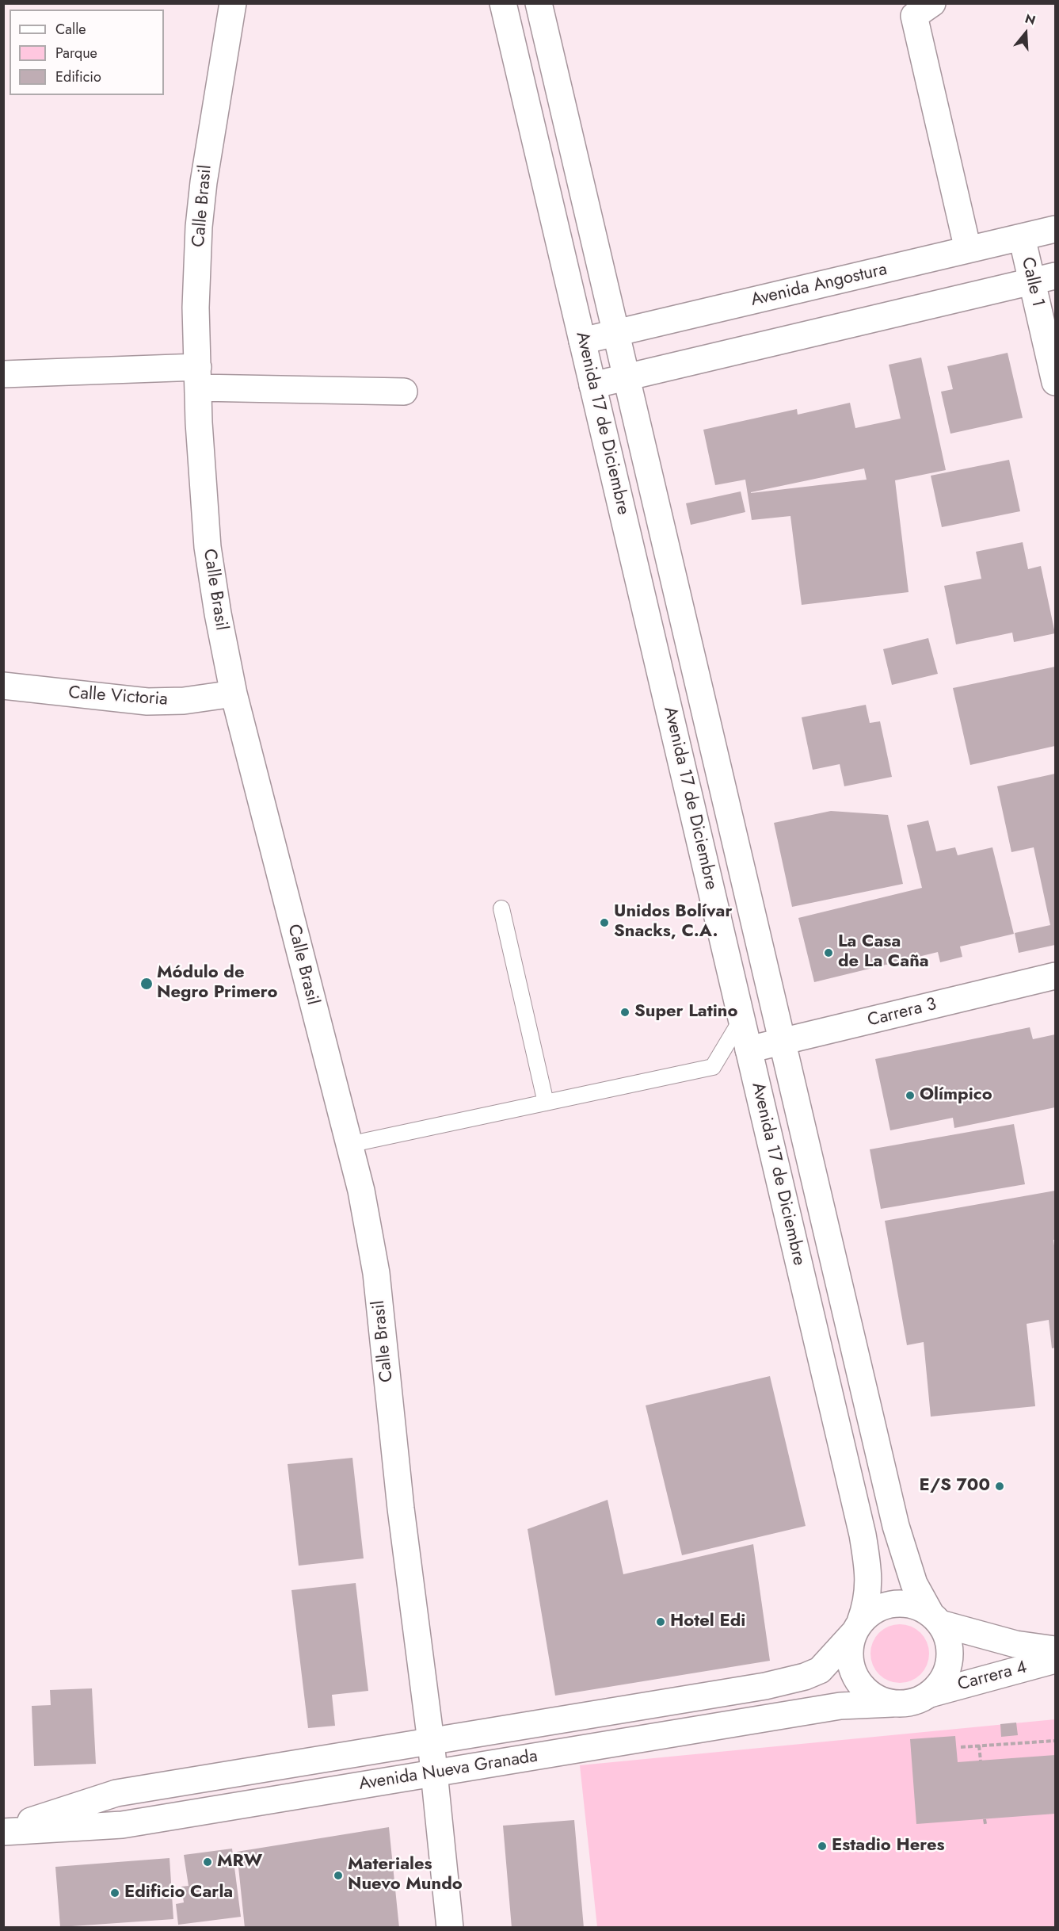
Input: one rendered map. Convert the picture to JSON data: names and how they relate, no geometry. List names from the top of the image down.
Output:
{
  "streets": {
    "street": [
      "Calle Brasil",
      "Calle 1",
      "Avenida Angostura",
      "Avenida 17 de Diciembre",
      "Calle Victoria",
      "Carrera 3",
      "Carrera 4",
      "Avenida Nueva Granada"
    ]
  },
  "crossings": [
    ["Calle Brasil", "Calle Victoria"],
    ["Calle Brasil", "Avenida Nueva Granada"],
    ["Calle 1", "Avenida Angostura"],
    ["Avenida Angostura", "Avenida 17 de Diciembre"],
    ["Avenida 17 de Diciembre", "Carrera 3"],
    ["Avenida 17 de Diciembre", "Carrera 4"],
    ["Avenida 17 de Diciembre", "Avenida Nueva Granada"],
    ["Carrera 4", "Avenida Nueva Granada"]
  ],
  "places": [
    "Unidos Bolívar Snacks, C.A.",
    "La Casa de La Caña",
    "Módulo de Negro Primero",
    "Super Latino",
    "Olímpico",
    "E/S 700",
    "Hotel Edi",
    "Estadio Heres",
    "MRW",
    "Materiales Nuevo Mundo",
    "Edificio Carla"
  ],
  "legend": ["Calle", "Parque", "Edificio"],
  "north": "top"
}
